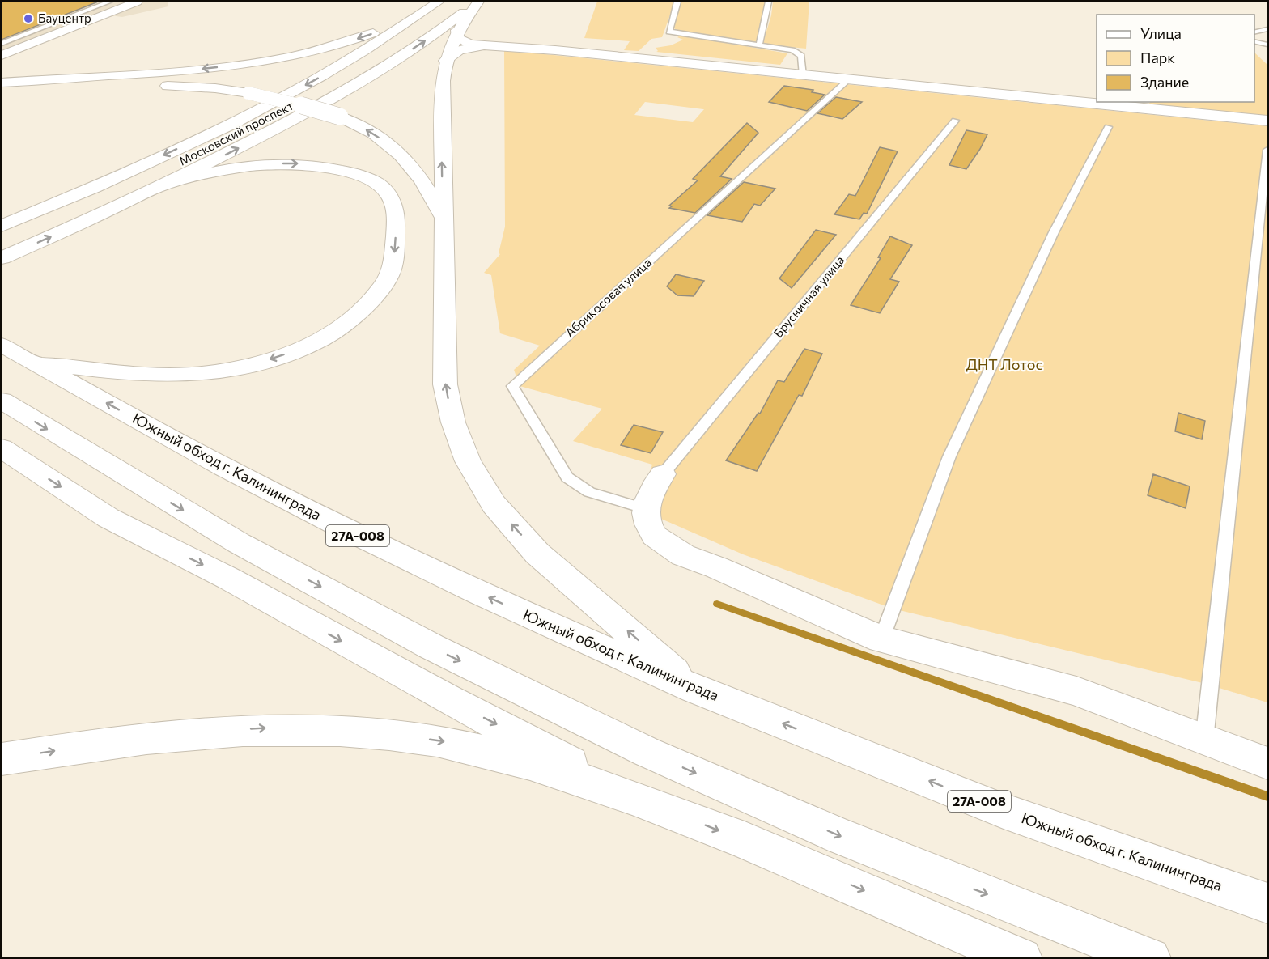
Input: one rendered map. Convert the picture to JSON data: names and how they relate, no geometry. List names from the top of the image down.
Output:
{
  "streets": {
    "main road": ["Московский проспект", "Южный обход г. Калининграда", "27А-008"],
    "lane": ["Брусничная улица", "Абрикосовая улица"]
  },
  "parks": ["ДНТ Лотос"],
  "places": ["Бауцентр"],
  "legend": ["Улица", "Парк", "Здание"]
}
